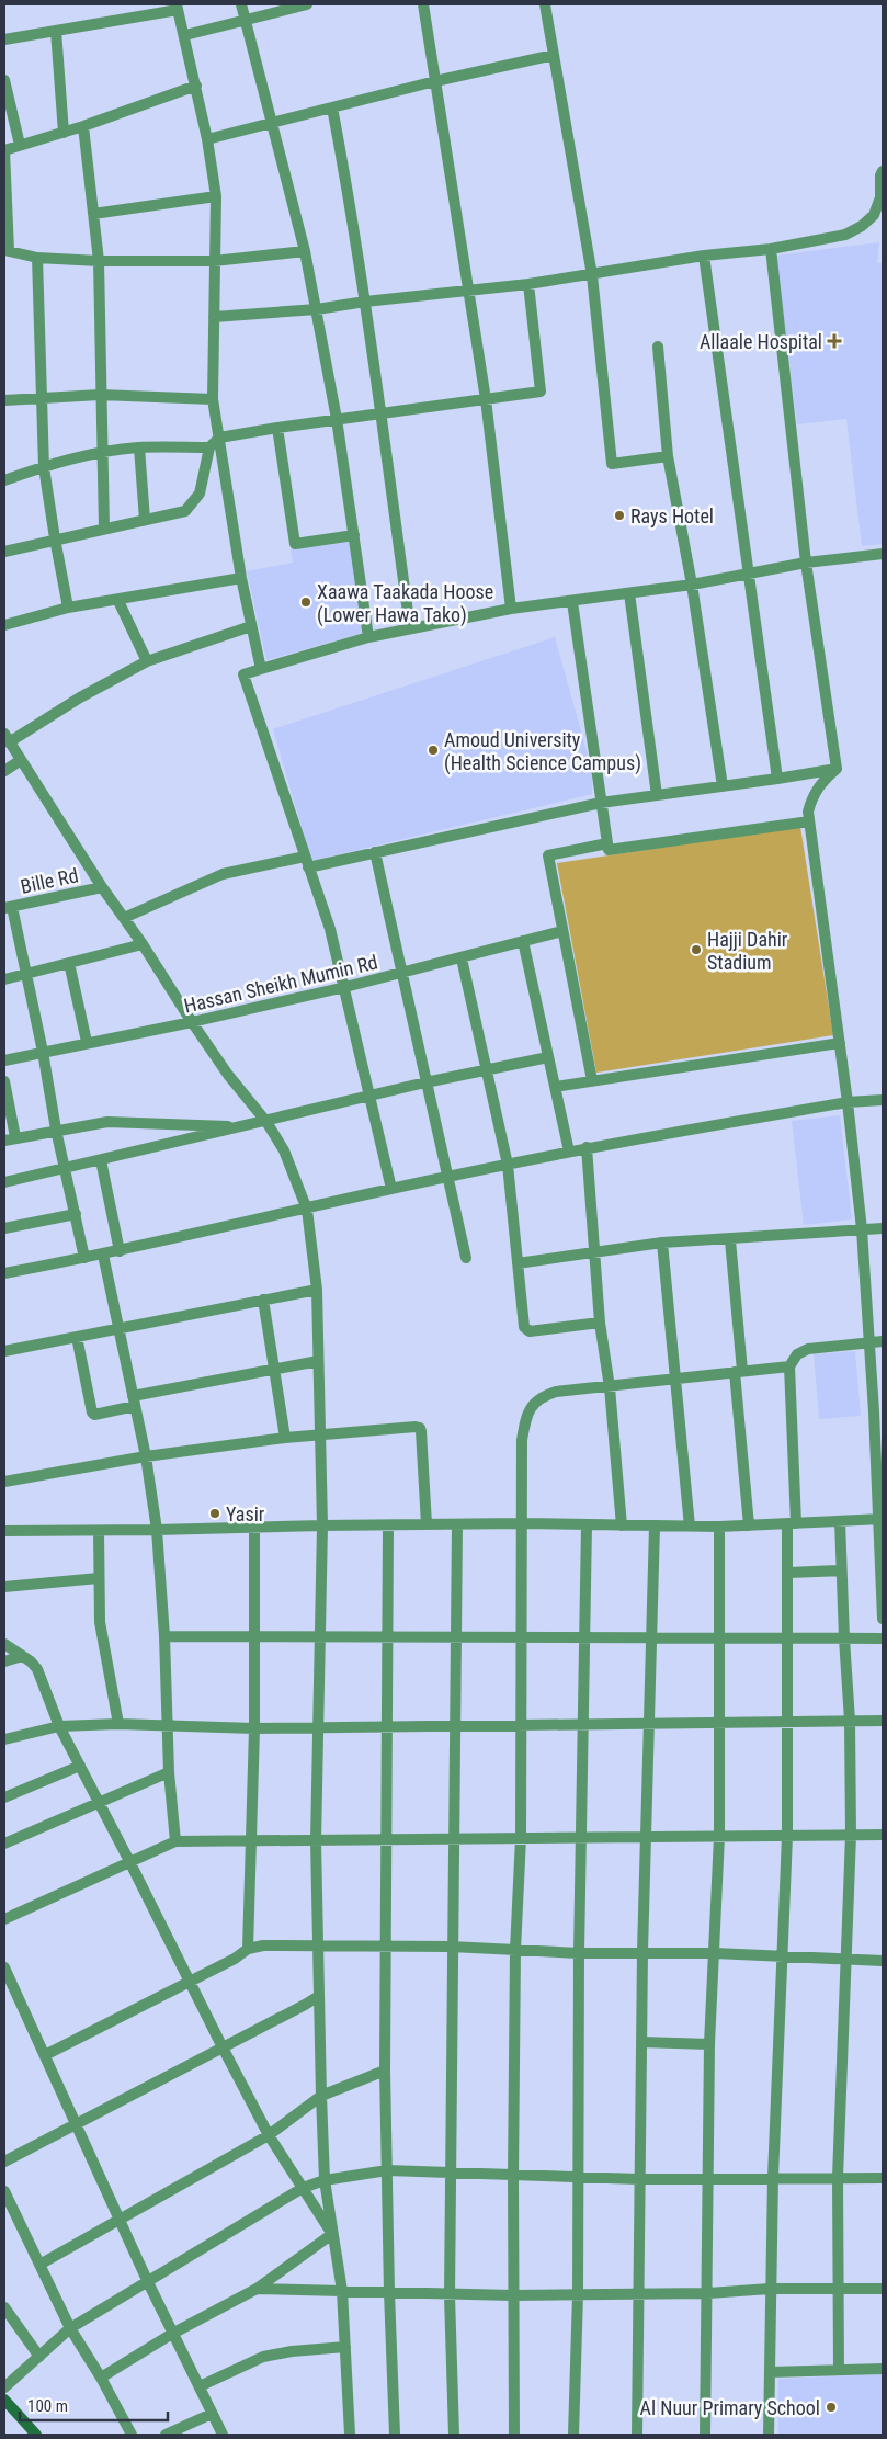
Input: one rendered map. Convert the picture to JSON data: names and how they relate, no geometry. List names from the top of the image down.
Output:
{
  "streets": {
    "street": ["Bille Rd", "Hassan Sheikh Mumin Rd"]
  },
  "places": {
    "health": ["Allaale Hospital"],
    "other": [
      "Rays Hotel",
      "Xaawa Taakada Hoose (Lower Hawa Tako)",
      "Amoud University (Health Science Campus)",
      "Hajji Dahir Stadium",
      "Yasir",
      "Al Nuur Primary School"
    ]
  },
  "scale_bar": "100 m"
}
